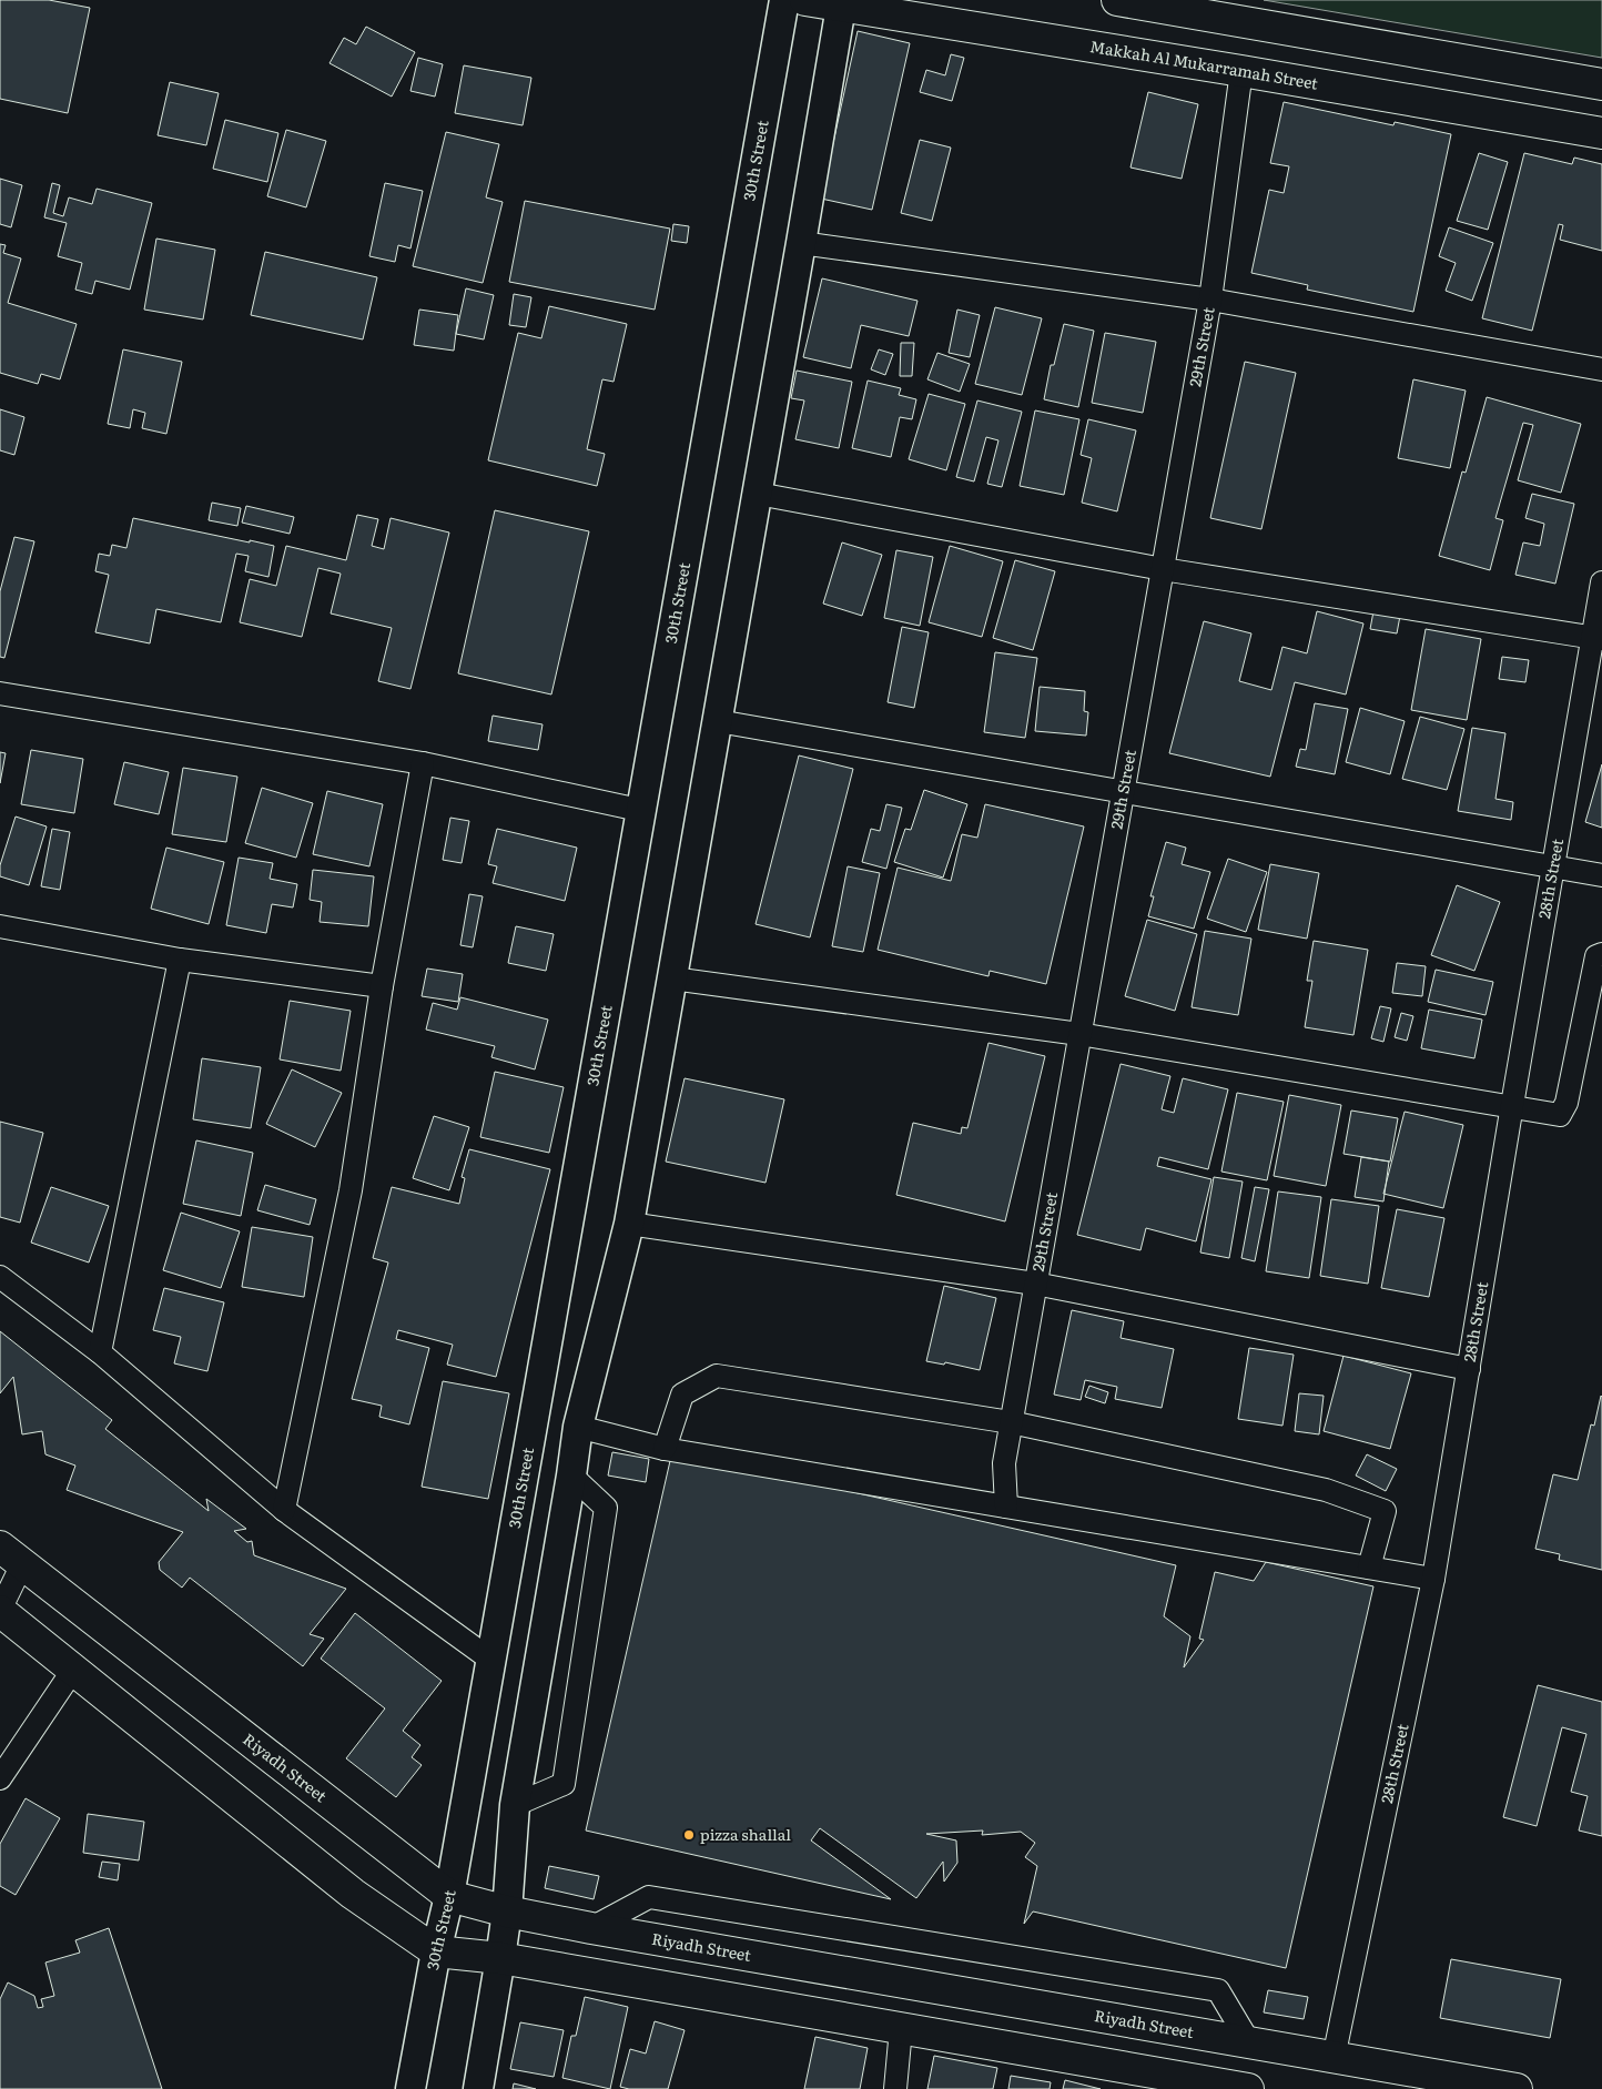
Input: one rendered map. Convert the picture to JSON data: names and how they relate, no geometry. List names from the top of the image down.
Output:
{
  "streets": {
    "main road": ["Makkah Al Mukarramah Street", "Riyadh Street"],
    "street": ["30th Street", "29th Street", "28th Street"]
  },
  "crossings": [
    ["Makkah Al Mukarramah Street", "29th Street"],
    ["30th Street", "Riyadh Street"],
    ["28th Street", "Riyadh Street"]
  ],
  "places": ["pizza shallal"]
}
